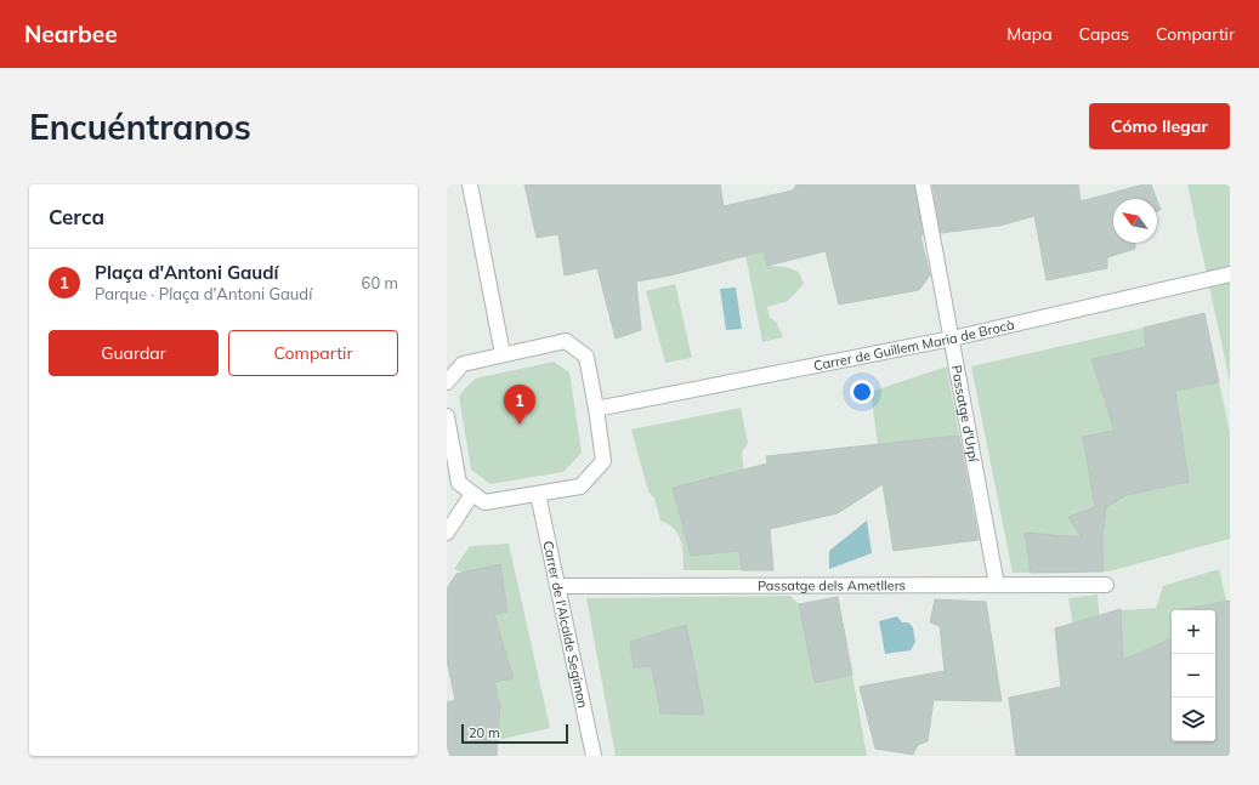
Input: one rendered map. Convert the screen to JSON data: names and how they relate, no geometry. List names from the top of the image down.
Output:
{
  "streets": {
    "street": [
      "Carrer de Guillem Maria de Brocà",
      "Passatge d'Urpí",
      "Passatge dels Ametllers",
      "Carrer de l'Alcalde Segimon"
    ]
  },
  "crossings": [
    ["Carrer de Guillem Maria de Brocà", "Passatge d'Urpí"],
    ["Passatge d'Urpí", "Passatge dels Ametllers"],
    ["Passatge dels Ametllers", "Carrer de l'Alcalde Segimon"]
  ],
  "scale_bar": "20 m",
  "north": "top left",
  "page": {
    "header": "Nearbee",
    "nav": ["Mapa", "Capas", "Compartir"],
    "buttons": [
      "Cómo llegar",
      ["Guardar", "Compartir"]
    ],
    "title": "Encuéntranos",
    "heading": "Cerca",
    "list": [
      {
        "mark": "1",
        "name": "Plaça d'Antoni Gaudí",
        "note": "Parque · Plaça d'Antoni Gaudí",
        "value": "60 m"
      }
    ],
    "pins": "1",
    "map_buttons": ["+", "−"],
    "scale": "20 m"
  }
}
